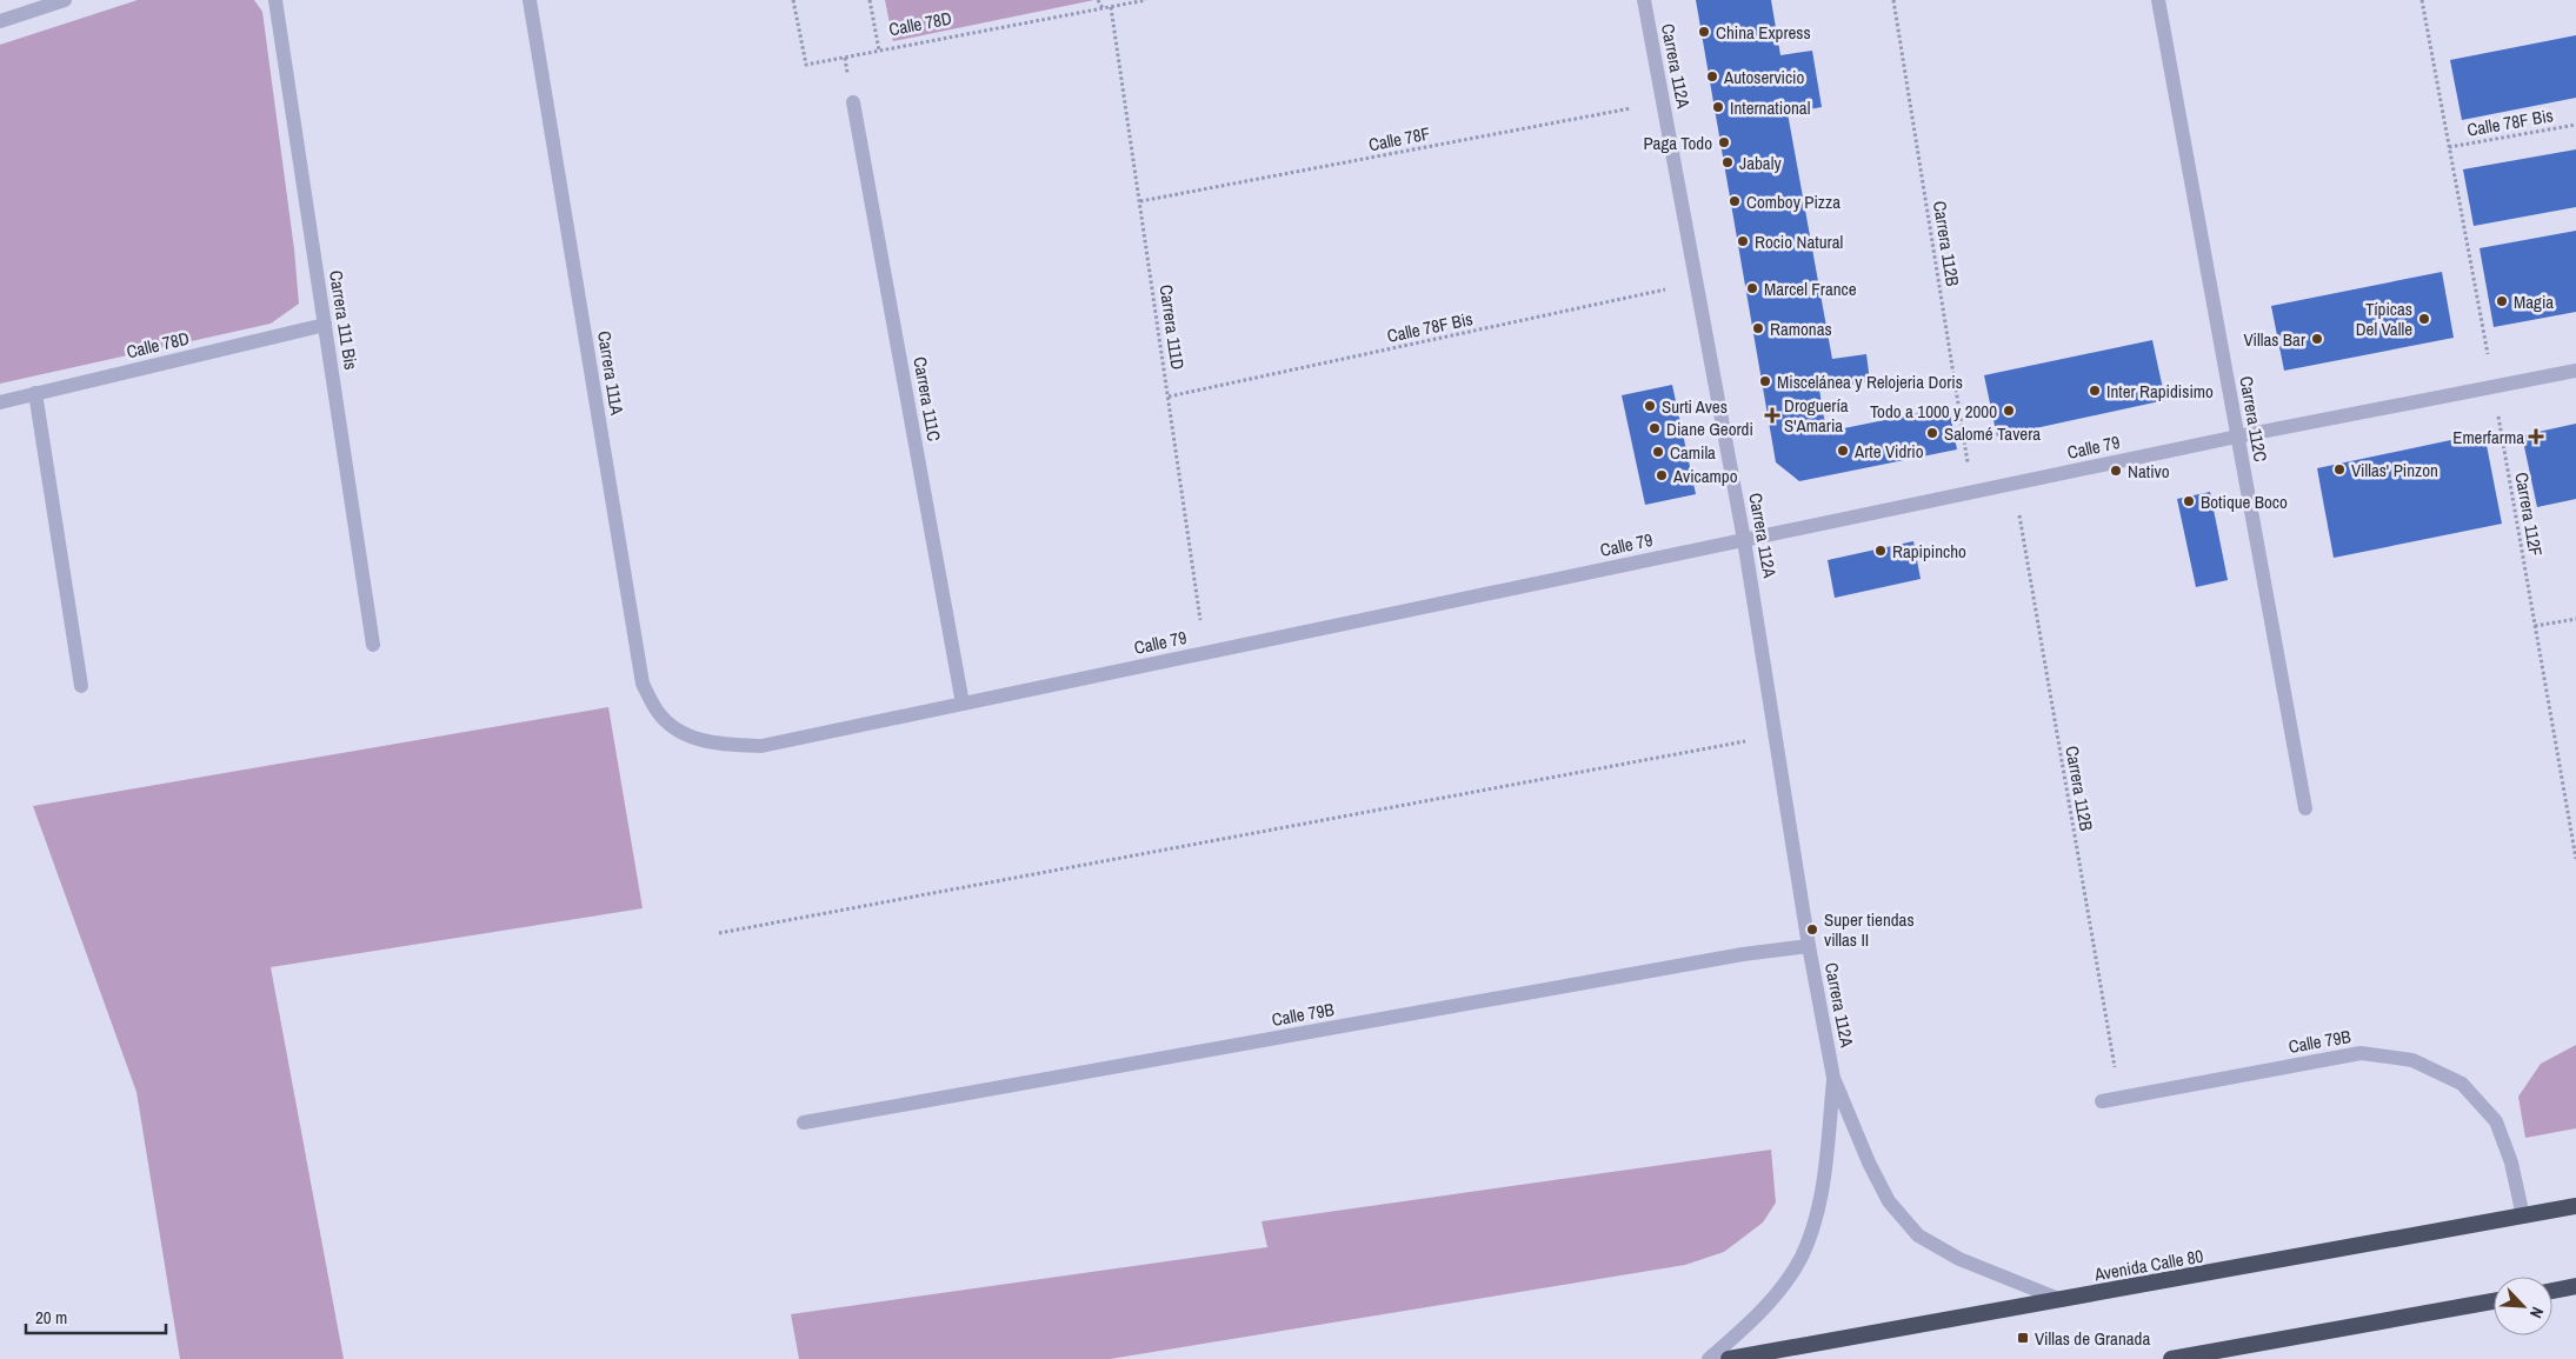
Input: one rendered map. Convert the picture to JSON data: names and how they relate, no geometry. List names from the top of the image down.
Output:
{
  "streets": {
    "highway": ["Avenida Calle 80"],
    "street": [
      "Calle 78D",
      "Carrera 112A",
      "Carrera 111 Bis",
      "Carrera 111A",
      "Carrera 111C",
      "Carrera 112C",
      "Calle 79",
      "Calle 79B"
    ],
    "path": [
      "Calle 78F Bis",
      "Calle 78F",
      "Carrera 112B",
      "Carrera 111D",
      "Carrera 112F"
    ]
  },
  "crossings": [
    ["Calle 78D", "Carrera 111 Bis"],
    ["Calle 78D", "Carrera 111D"],
    ["Carrera 112A", "Calle 78F Bis"],
    ["Carrera 112A", "Calle 78F"],
    ["Carrera 112A", "Calle 79"],
    ["Carrera 112A", "Calle 79B"],
    ["Carrera 112A", "Avenida Calle 80"],
    ["Calle 78F Bis", "Carrera 111D"],
    ["Calle 78F Bis", "Carrera 112F"],
    ["Calle 78F", "Carrera 111D"],
    ["Carrera 112B", "Calle 79"],
    ["Carrera 112B", "Calle 79B"],
    ["Carrera 111D", "Calle 79"],
    ["Carrera 111A", "Calle 79"],
    ["Carrera 111C", "Calle 79"],
    ["Carrera 112C", "Calle 79"],
    ["Calle 79", "Carrera 112F"],
    ["Calle 79B", "Avenida Calle 80"]
  ],
  "places": {
    "other": [
      "China Express",
      "Autoservicio",
      "International",
      "Paga Todo",
      "Jabaly",
      "Comboy Pizza",
      "Rocio Natural",
      "Marcel France",
      "Magia",
      "Típicas Del Valle",
      "Ramonas",
      "Villas Bar",
      "Miscelánea y Relojeria Doris",
      "Inter Rapidisimo",
      "Surti Aves",
      "Todo a 1000 y 2000",
      "Diane Geordi",
      "Salomé Tavera",
      "Arte Vidrio",
      "Camila",
      "Villas' Pinzon",
      "Nativo",
      "Avicampo",
      "Botique Boco",
      "Rapipincho",
      "Super tiendas villas II"
    ],
    "health": ["Droguería S'Amaria", "Emerfarma"],
    "transit": ["Villas de Granada"]
  },
  "scale_bar": "20 m",
  "north": "bottom right"
}
